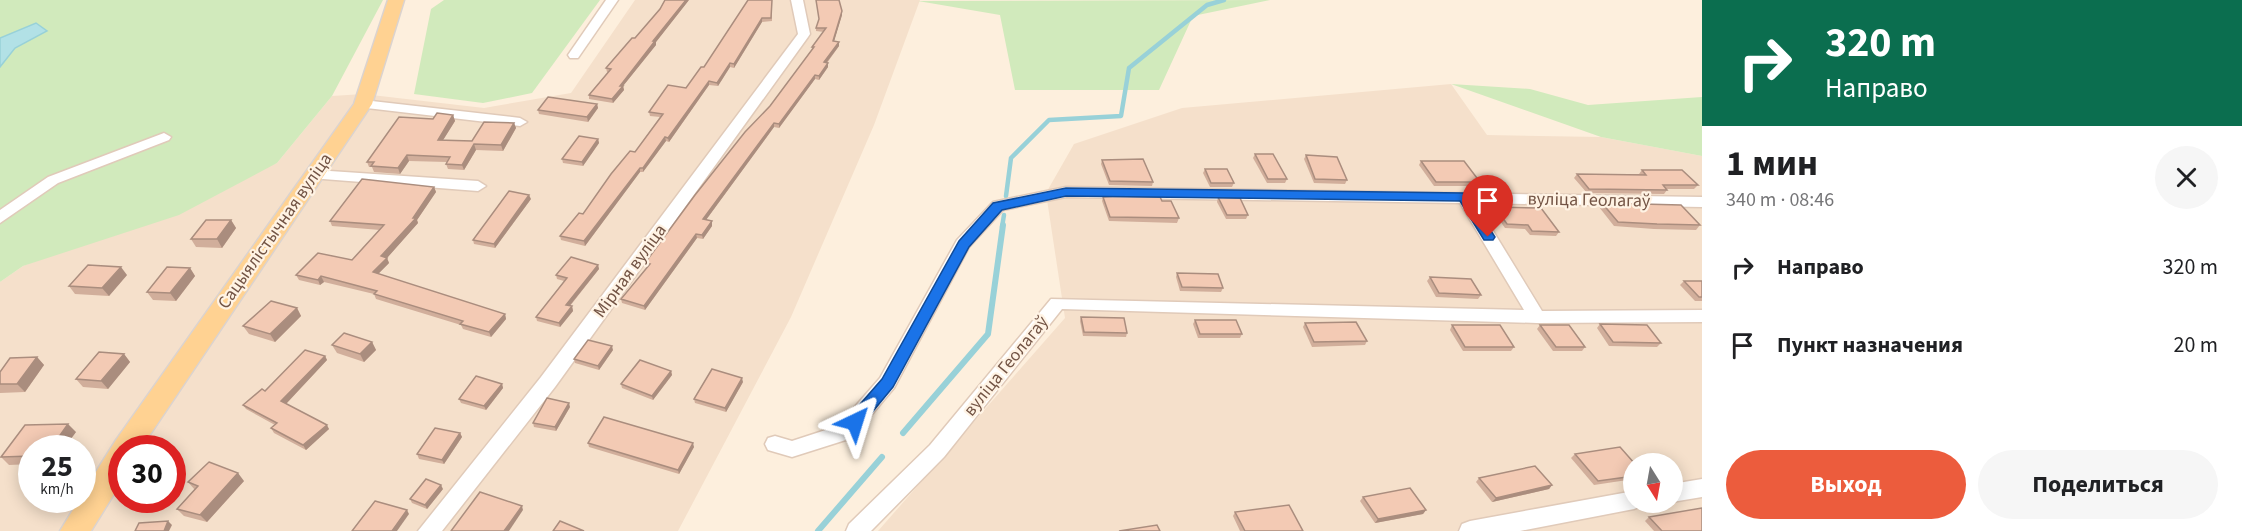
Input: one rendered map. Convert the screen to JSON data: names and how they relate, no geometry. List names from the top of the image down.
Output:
{
  "streets": {
    "main road": ["Сацыялістычная вуліца"],
    "street": ["вуліца Геолагаў", "Мірная вуліца"]
  },
  "north": "bottom",
  "page": {
    "turn": ["320 m", "Направо"],
    "heading": ["1 мин", "340 m · 08:46"],
    "list": [
      {
        "name": "Направо",
        "value": "320 m"
      },
      {
        "name": "Пункт назначения",
        "value": "20 m"
      }
    ],
    "speed": "25 km/h",
    "limit": "30",
    "buttons": ["Выход", "Поделиться"]
  }
}
